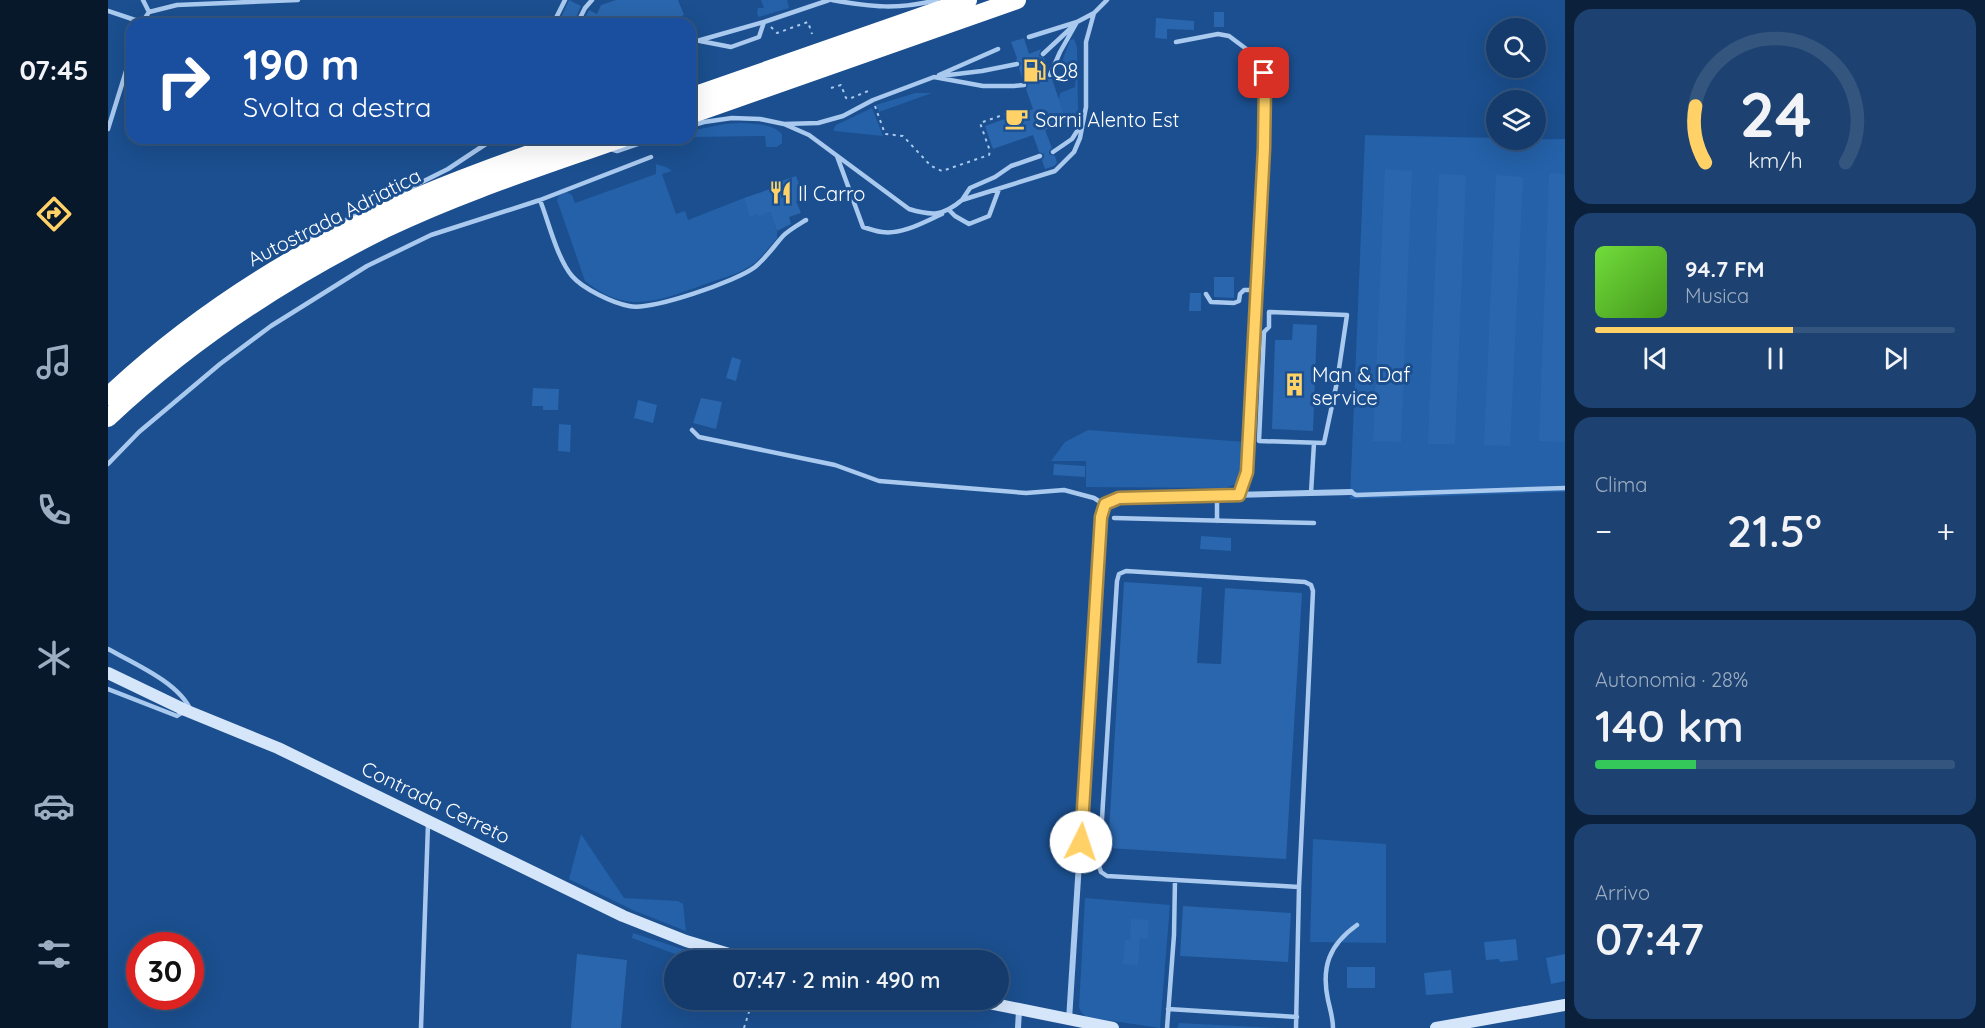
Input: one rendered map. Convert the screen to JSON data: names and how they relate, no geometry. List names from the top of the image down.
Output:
{
  "streets": {
    "highway": ["Autostrada Adriatica"],
    "main road": ["Contrada Cerreto"]
  },
  "places": {
    "fuel station": ["Q8"],
    "cafe": ["Sarni Alento Est"],
    "restaurant": ["Il Carro"],
    "building": ["Man & Daf service"]
  },
  "page": {
    "tabs": "07:45",
    "turn": ["190 m", "Svolta a destra"],
    "song": ["94.7 FM", "Musica"],
    "tile": [
      "Clima",
      ["Autonomia · 28%", "140 km"],
      ["Arrivo", "07:47"]
    ],
    "heat": ["−", "21.5°", "+"],
    "limit": "30",
    "trip": "07:47 · 2 min · 490 m",
    "gauge": ["24", "km/h"]
  }
}
